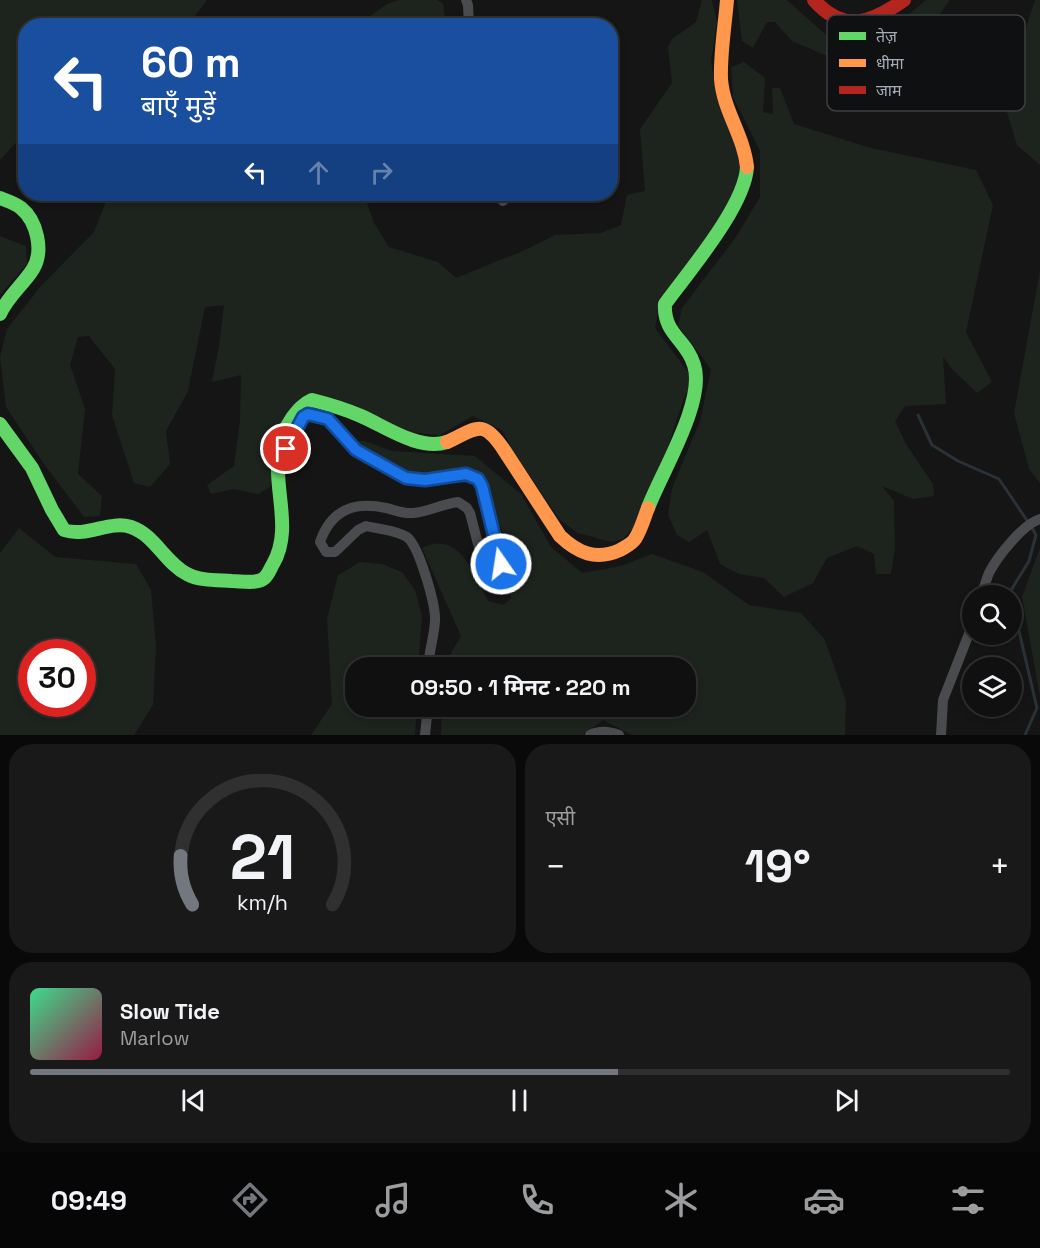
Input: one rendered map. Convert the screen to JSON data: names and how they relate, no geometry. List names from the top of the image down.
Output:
{
  "legend": ["तेज़", "धीमा", "जाम"],
  "page": {
    "turn": ["60 m", "बाएँ मुड़ें"],
    "limit": "30",
    "trip": "09:50 · 1 मिनट · 220 m",
    "tile": "एसी",
    "heat": ["−", "19°", "+"],
    "song": ["Slow Tide", "Marlow"],
    "tabs": "09:49",
    "gauge": ["21", "km/h"]
  }
}
